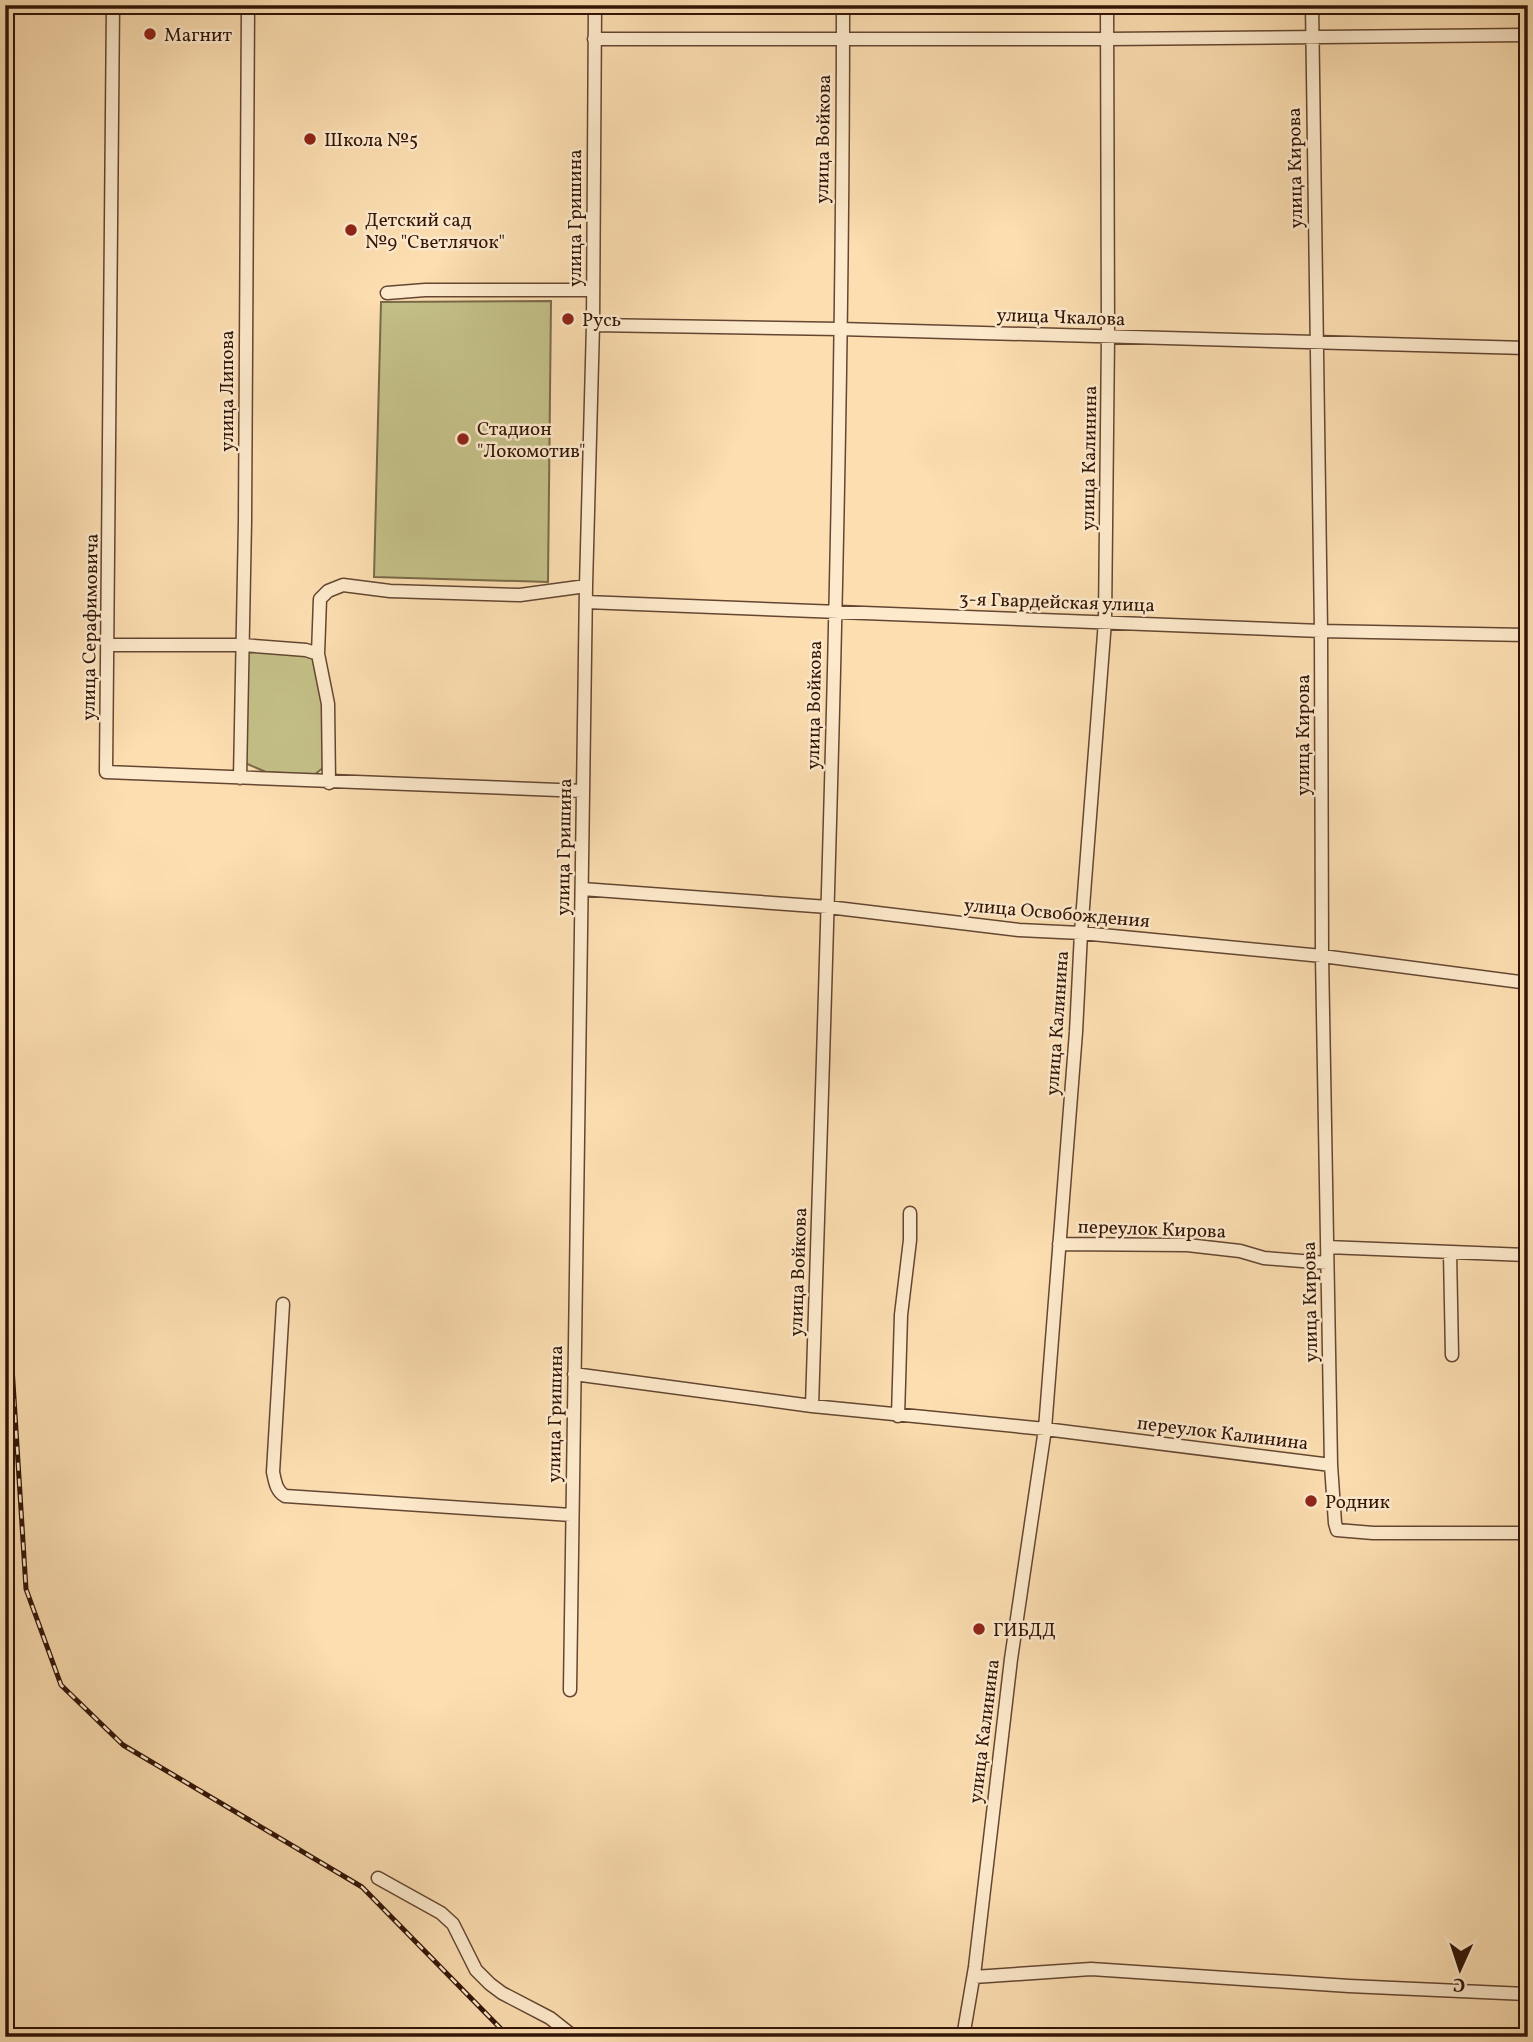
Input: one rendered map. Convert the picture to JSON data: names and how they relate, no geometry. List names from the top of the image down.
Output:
{
  "streets": {
    "street": [
      "улица Войкова",
      "улица Кирова",
      "улица Гришина",
      "улица Чкалова",
      "улица Липова",
      "улица Калинина",
      "3-я Гвардейская улица",
      "улица Серафимовича",
      "улица Освобождения",
      "переулок Кирова",
      "переулок Калинина"
    ]
  },
  "crossings": [
    ["улица Войкова", "улица Чкалова"],
    ["улица Войкова", "3-я Гвардейская улица"],
    ["улица Войкова", "улица Освобождения"],
    ["улица Войкова", "переулок Калинина"],
    ["улица Кирова", "улица Чкалова"],
    ["улица Кирова", "3-я Гвардейская улица"],
    ["улица Кирова", "улица Освобождения"],
    ["улица Кирова", "переулок Кирова"],
    ["улица Кирова", "переулок Калинина"],
    ["улица Гришина", "улица Чкалова"],
    ["улица Гришина", "3-я Гвардейская улица"],
    ["улица Гришина", "улица Серафимовича"],
    ["улица Гришина", "улица Освобождения"],
    ["улица Гришина", "переулок Калинина"],
    ["улица Чкалова", "улица Калинина"],
    ["улица Липова", "улица Серафимовича"],
    ["улица Калинина", "3-я Гвардейская улица"],
    ["улица Калинина", "улица Освобождения"],
    ["улица Калинина", "переулок Кирова"],
    ["улица Калинина", "переулок Калинина"]
  ],
  "places": [
    "Магнит",
    "Школа №5",
    "Детский сад №9 \"Светлячок\"",
    "Русь",
    "Стадион \"Локомотив\"",
    "Родник",
    "ГИБДД"
  ],
  "north": "bottom"
}
